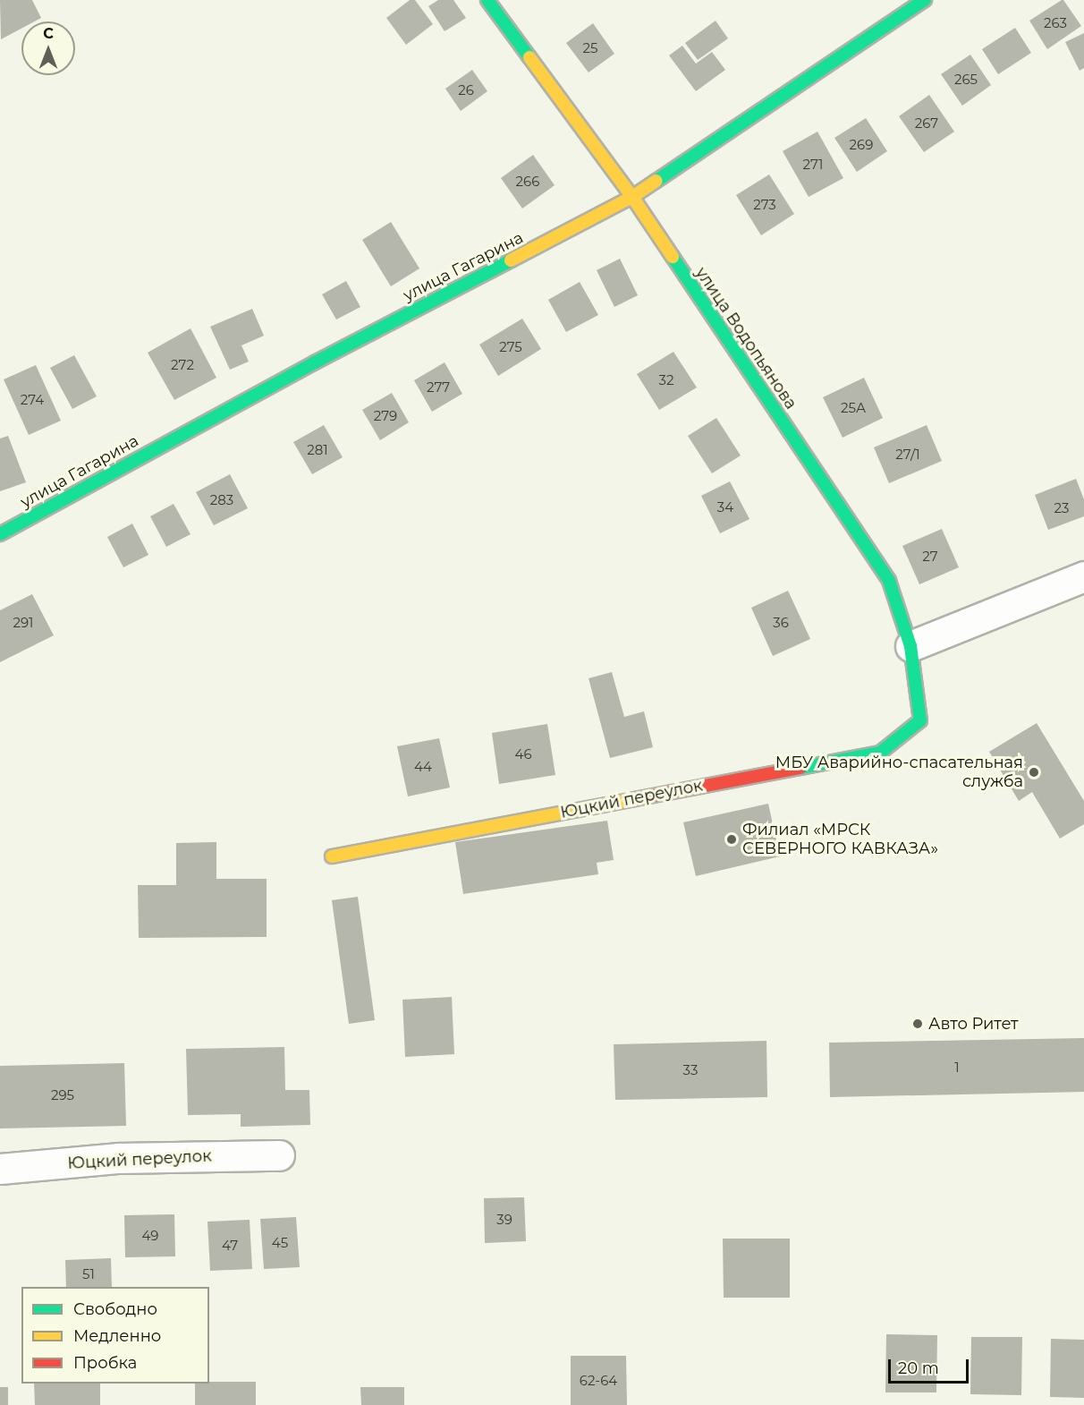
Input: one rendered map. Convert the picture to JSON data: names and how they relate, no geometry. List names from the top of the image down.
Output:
{
  "streets": {
    "street": ["улица Гагарина", "улица Водопьянова", "Юцкий переулок"]
  },
  "crossings": [
    ["улица Гагарина", "улица Водопьянова"],
    ["улица Водопьянова", "Юцкий переулок"]
  ],
  "places": ["МБУ Аварийно-спасательная служба", "Филиал «МРСК СЕВЕРНОГО КАВКАЗА»", "Авто Ритет"],
  "house_numbers": [
    "263",
    "25",
    "265",
    "26",
    "267",
    "269",
    "271",
    "266",
    "273",
    "275",
    "272",
    "32",
    "277",
    "274",
    "25А",
    "279",
    "281",
    "27/1",
    "283",
    "34",
    "23",
    "27",
    "291",
    "36",
    "46",
    "44",
    "1",
    "33",
    "295",
    "39",
    "49",
    "45",
    "47",
    "51",
    "62-64"
  ],
  "legend": ["Свободно", "Медленно", "Пробка"],
  "scale_bar": "20 m",
  "north": "top"
}
